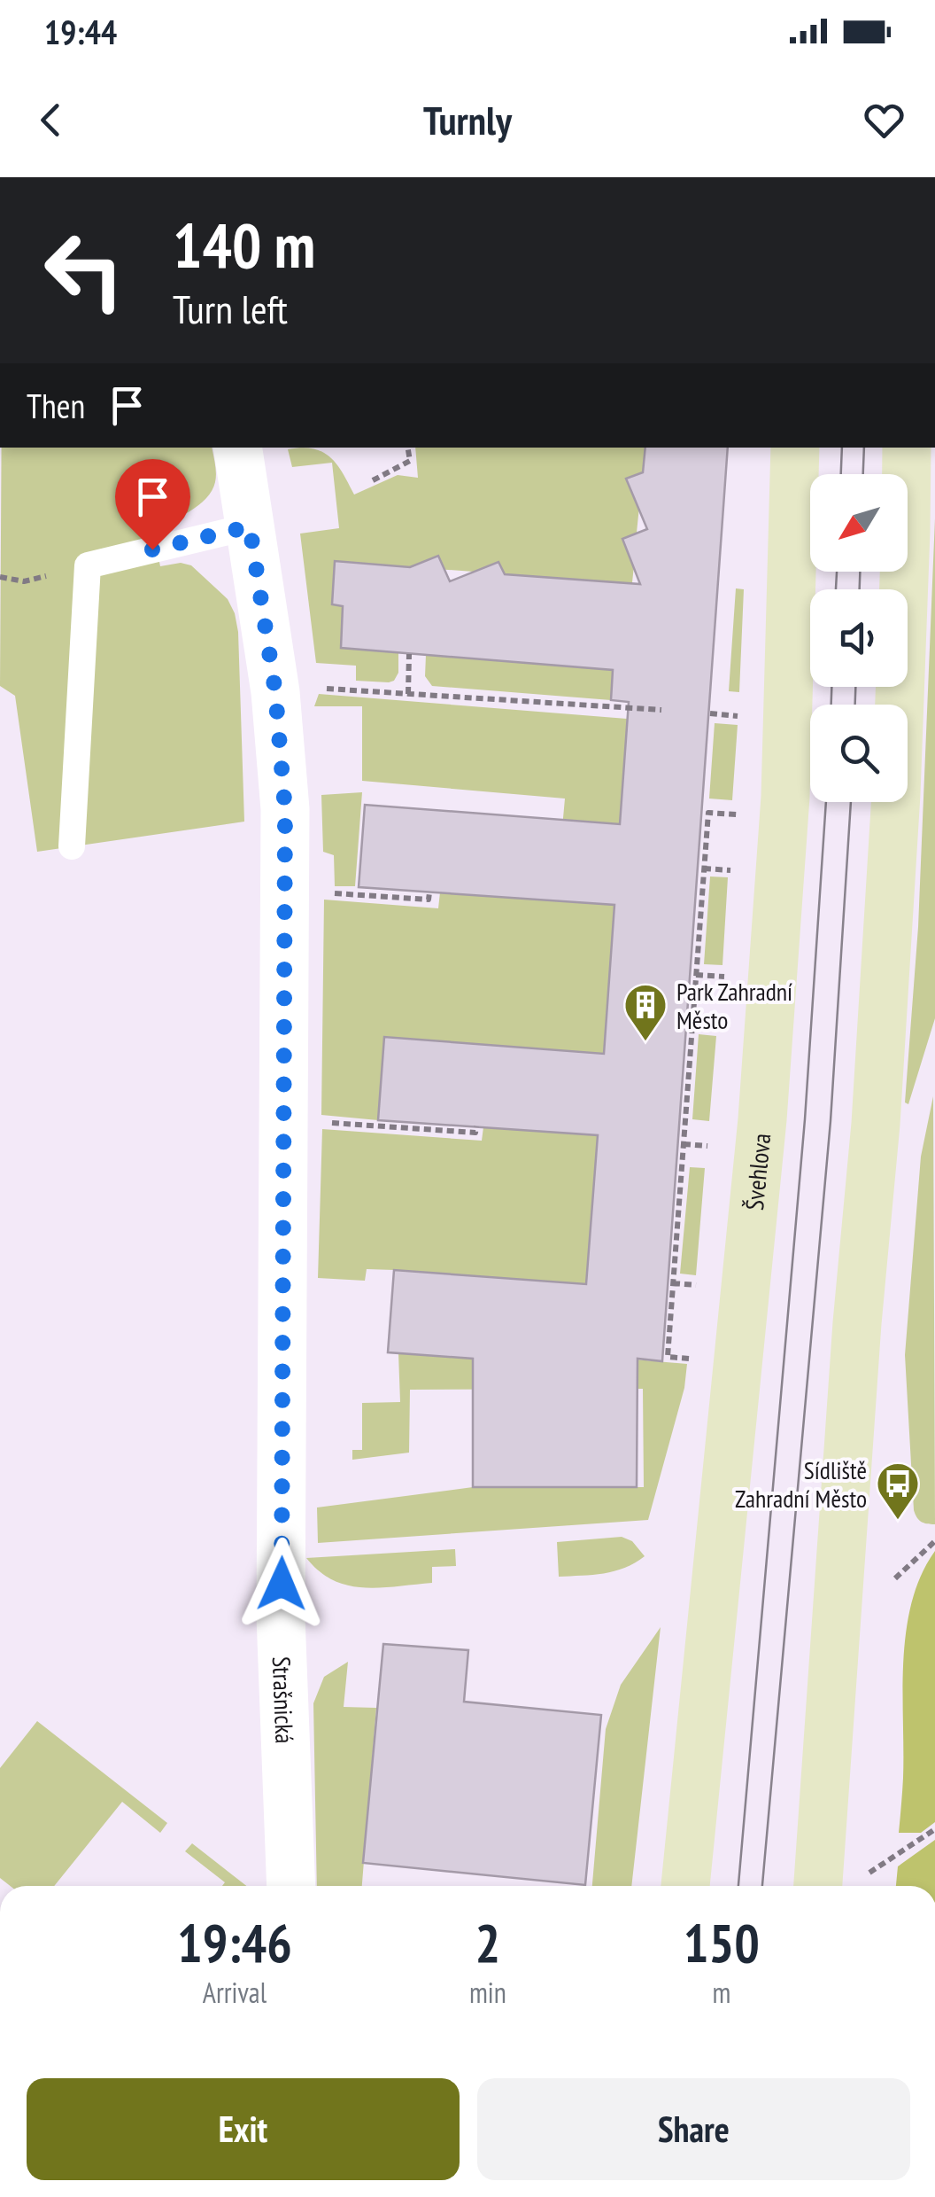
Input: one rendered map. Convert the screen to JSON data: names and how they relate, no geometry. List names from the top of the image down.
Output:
{
  "streets": {
    "main road": ["Švehlova"],
    "street": ["Strašnická"]
  },
  "places": {
    "building": ["Park Zahradní Město"],
    "bus stop": ["Sídliště Zahradní Město"]
  },
  "north": "bottom left",
  "page": {
    "status": "19:44",
    "header": "Turnly",
    "turn": ["140 m", "Turn left"],
    "then": "Then",
    "eta": [
      "19:46",
      "Arrival",
      "2",
      "min",
      "150",
      "m"
    ],
    "buttons": ["Exit", "Share"]
  }
}
